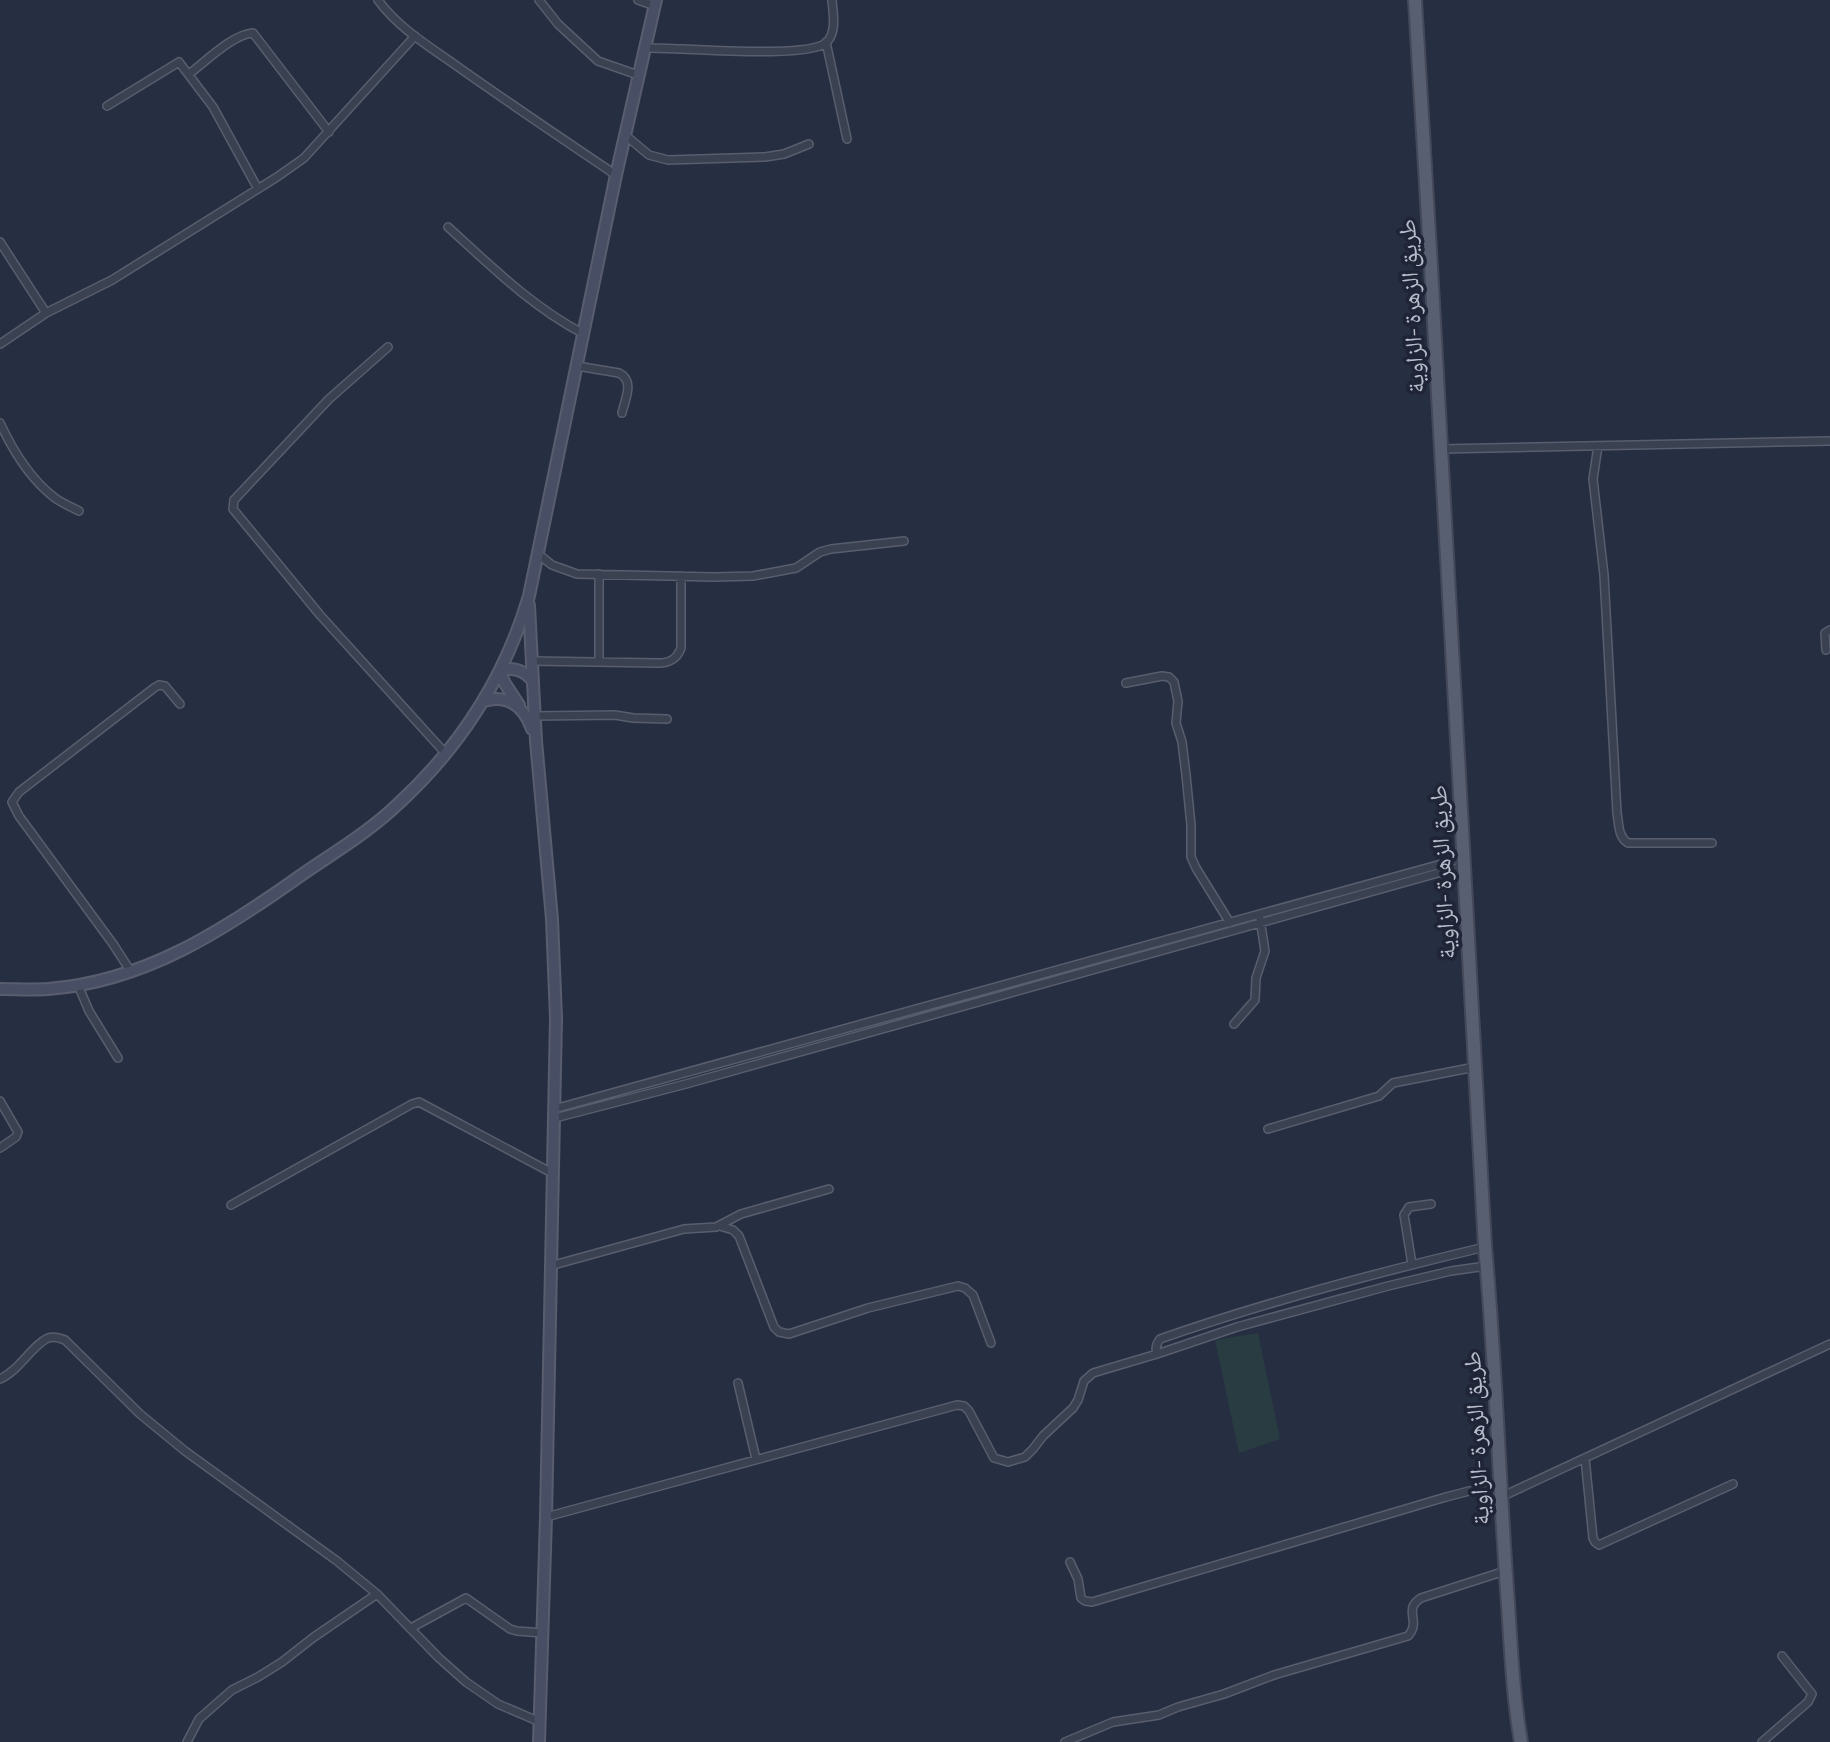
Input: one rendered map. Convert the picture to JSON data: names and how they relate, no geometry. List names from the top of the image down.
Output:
{
  "streets": {
    "main road": ["طريق الزهرة -الزاوية"]
  }
}
